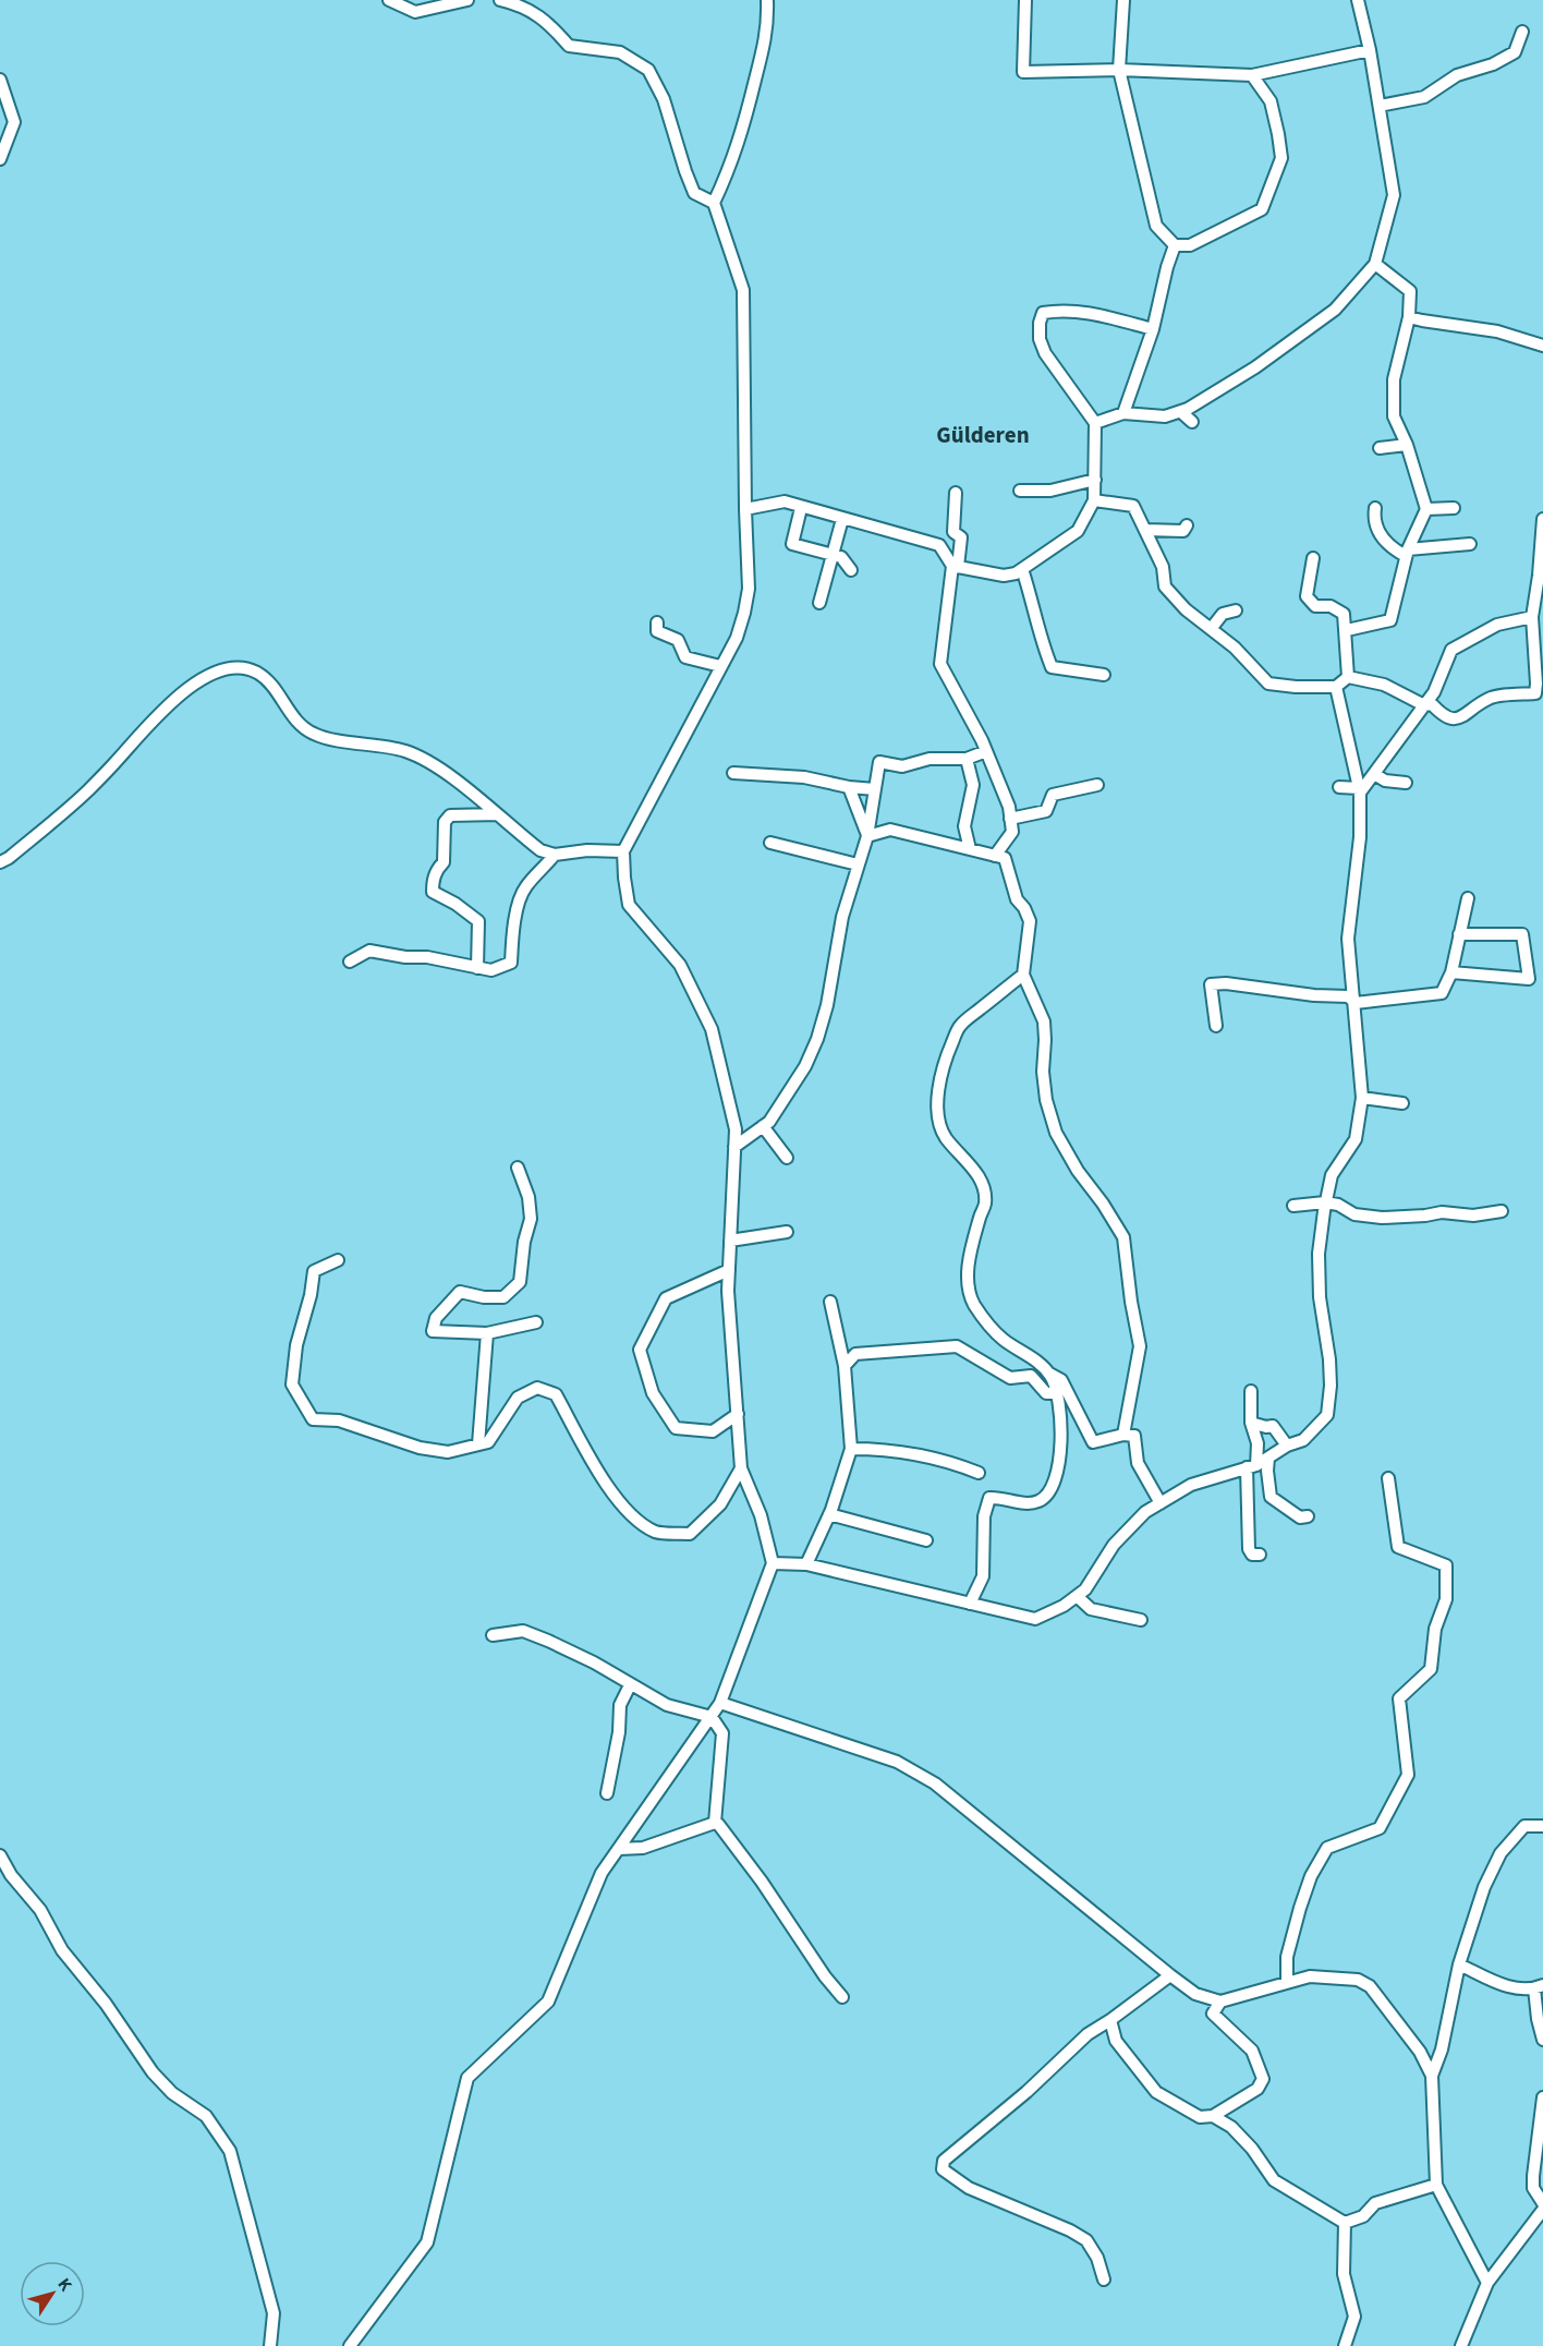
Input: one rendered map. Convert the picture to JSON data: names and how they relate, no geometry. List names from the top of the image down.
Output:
{
  "districts": ["Gülderen"],
  "north": "top right"
}
